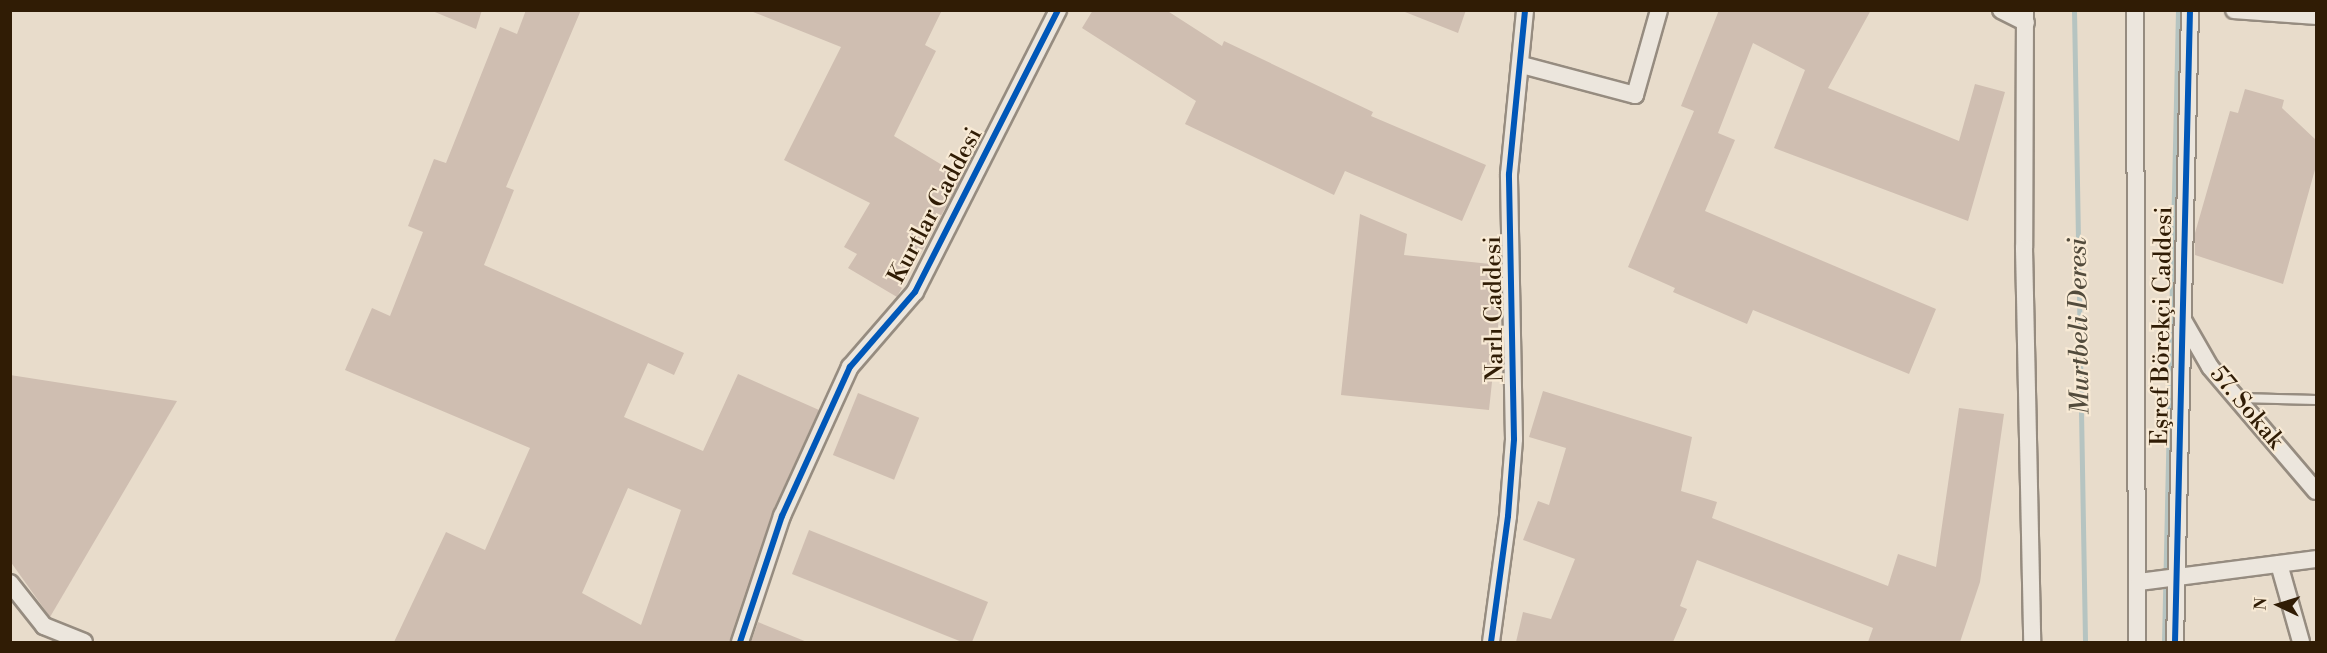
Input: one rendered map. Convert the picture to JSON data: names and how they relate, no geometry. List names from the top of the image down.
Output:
{
  "streets": {
    "street": [
      "Kurtlar Caddesi",
      "Narlı Caddesi",
      "Eşref Börekçi Caddesi",
      "57. Sokak"
    ]
  },
  "crossings": [
    ["Eşref Börekçi Caddesi", "57. Sokak"]
  ],
  "water": ["Murtbeli Deresi"],
  "north": "left"
}
